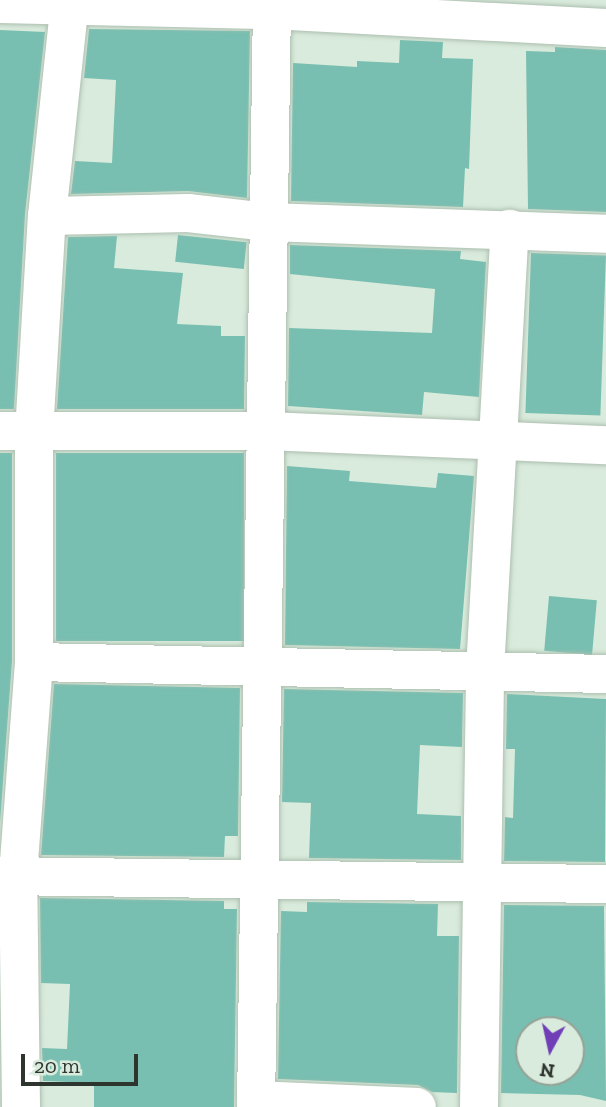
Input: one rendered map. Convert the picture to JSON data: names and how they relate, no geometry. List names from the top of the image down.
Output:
{
  "scale_bar": "20 m",
  "north": "bottom"
}
